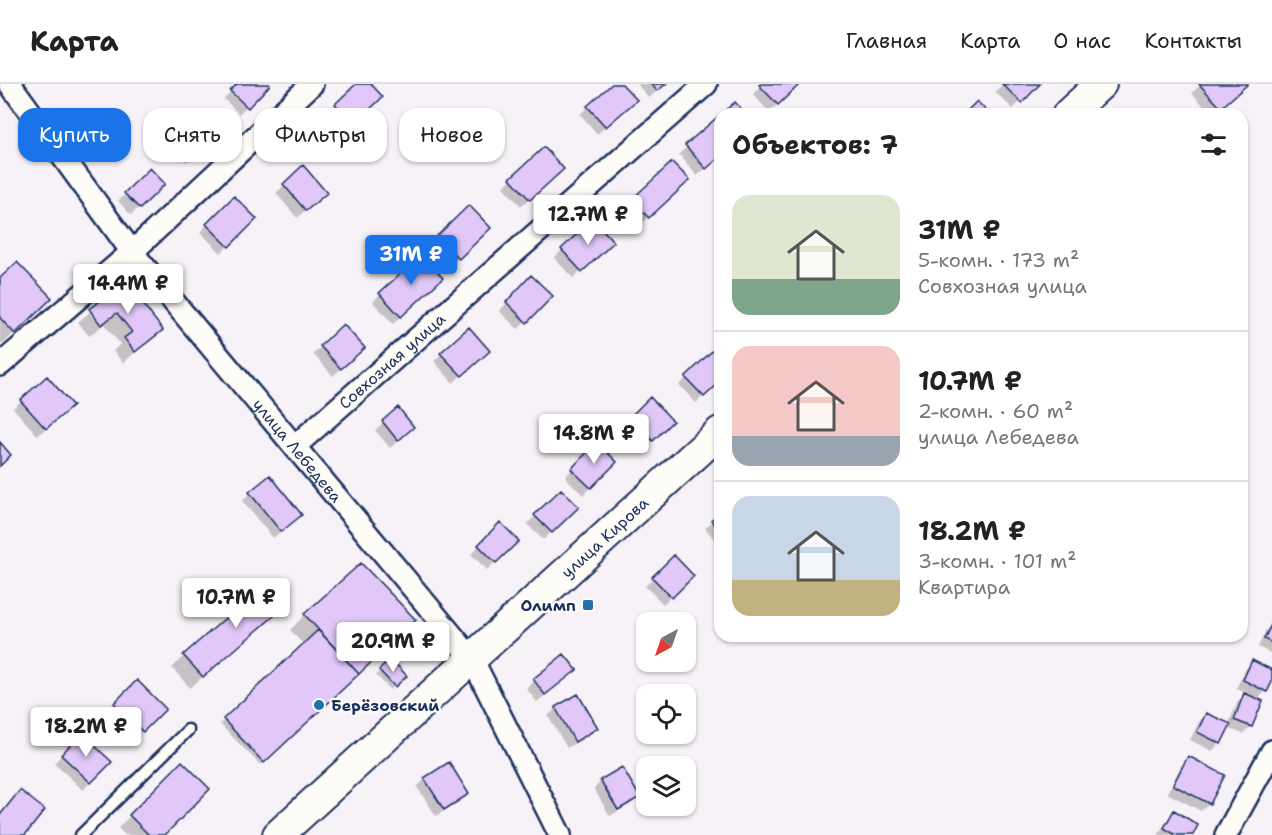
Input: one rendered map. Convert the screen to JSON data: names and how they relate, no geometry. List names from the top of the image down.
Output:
{
  "streets": {
    "street": ["Совхозная улица", "улица Лебедева", "улица Кирова"]
  },
  "crossings": [
    ["Совхозная улица", "улица Лебедева"],
    ["улица Лебедева", "улица Кирова"]
  ],
  "places": {
    "transit": ["Олимп"],
    "other": ["Берёзовский"]
  },
  "north": "bottom left",
  "page": {
    "header": "Карта",
    "nav": [
      "Главная",
      "Карта",
      "О нас",
      "Контакты"
    ],
    "chip": [
      "Купить",
      "Снять",
      "Фильтры",
      "Новое"
    ],
    "heading": "Объектов: 7",
    "list": [
      {
        "name": "31M ₽",
        "note": "5-комн. · 173 m² · Совхозная улица"
      },
      {
        "name": "10.7M ₽",
        "note": "2-комн. · 60 m² · улица Лебедева"
      },
      {
        "name": "18.2M ₽",
        "note": "3-комн. · 101 m² · Квартира"
      }
    ],
    "price": [
      "12.7M ₽",
      "31M ₽",
      "14.4M ₽",
      "14.8M ₽",
      "10.7M ₽",
      "20.9M ₽",
      "18.2M ₽"
    ]
  }
}
